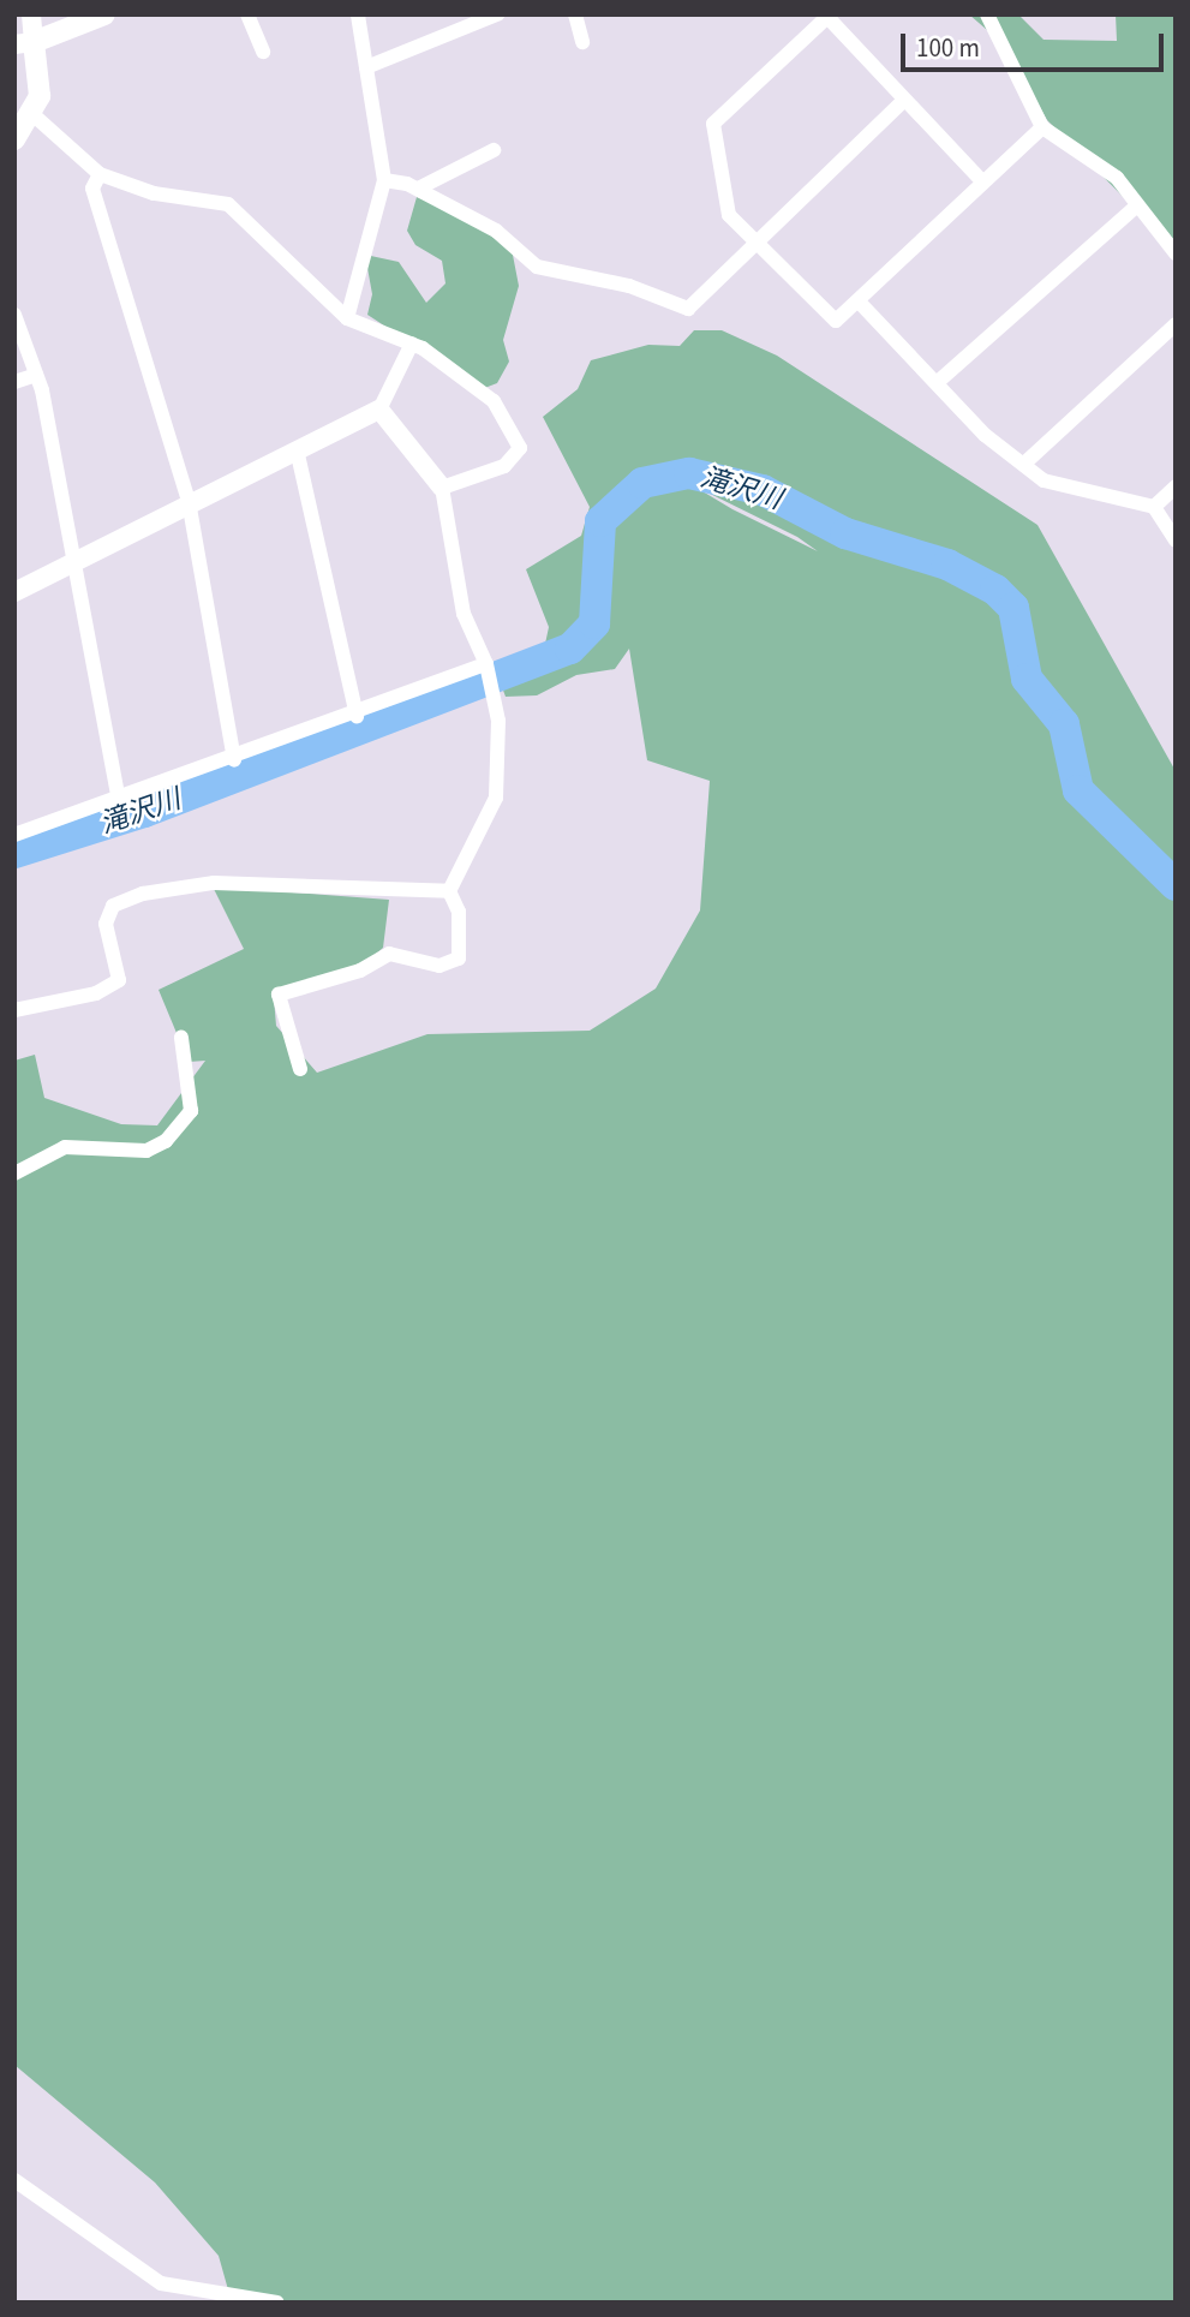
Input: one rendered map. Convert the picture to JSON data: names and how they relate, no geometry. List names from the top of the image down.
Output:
{
  "water": ["滝沢川"],
  "scale_bar": "100 m"
}
